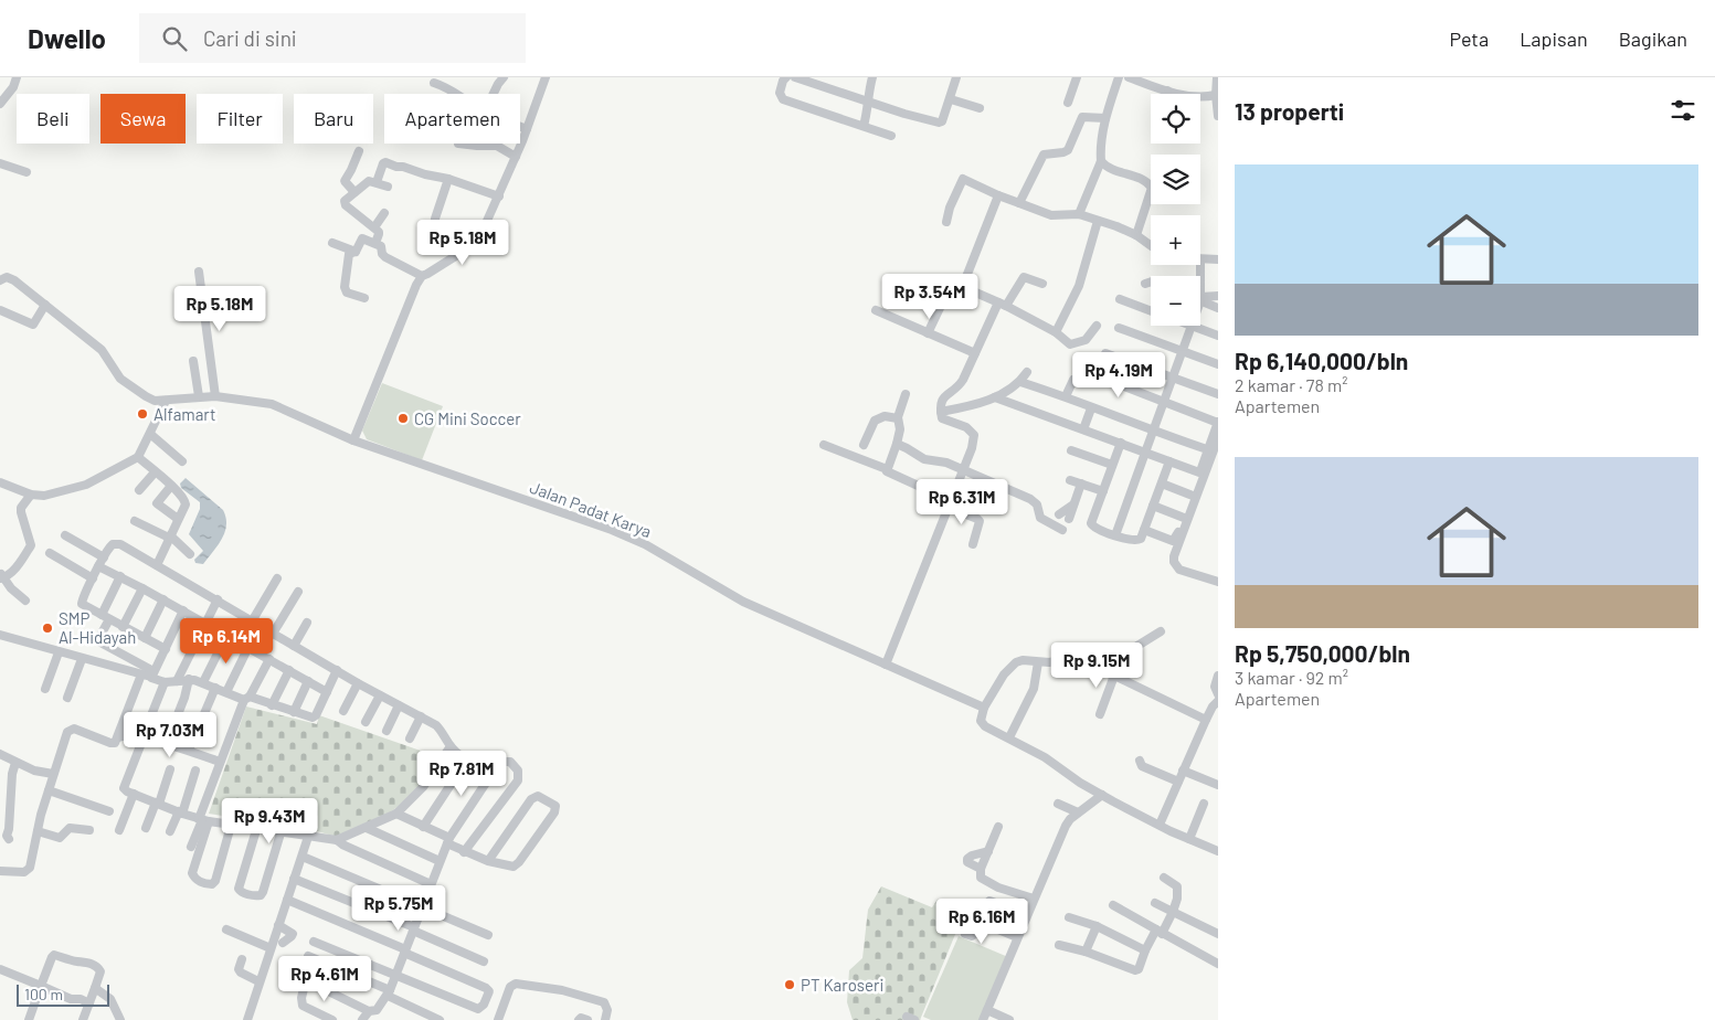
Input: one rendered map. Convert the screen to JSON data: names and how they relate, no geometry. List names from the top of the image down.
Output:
{
  "streets": {
    "street": ["Jalan Padat Karya"]
  },
  "places": [
    "Alfamart",
    "CG Mini Soccer",
    "SMP Al-Hidayah",
    "PT Karoseri"
  ],
  "scale_bar": "100 m",
  "page": {
    "header": "Dwello",
    "search": "Cari di sini",
    "nav": ["Peta", "Lapisan", "Bagikan"],
    "heading": "13 properti",
    "map_buttons": ["+", "−"],
    "chip": [
      "Beli",
      "Sewa",
      "Filter",
      "Baru",
      "Apartemen"
    ],
    "list": [
      {
        "name": "Rp 6,140,000/bln",
        "note": "2 kamar · 78 m² · Apartemen"
      },
      {
        "name": "Rp 5,750,000/bln",
        "note": "3 kamar · 92 m² · Apartemen"
      }
    ],
    "price": [
      "Rp 5.18M",
      "Rp 3.54M",
      "Rp 5.18M",
      "Rp 4.19M",
      "Rp 6.31M",
      "Rp 6.14M",
      "Rp 9.15M",
      "Rp 7.03M",
      "Rp 7.81M",
      "Rp 9.43M",
      "Rp 5.75M",
      "Rp 6.16M",
      "Rp 4.61M"
    ],
    "scale": "100 m"
  }
}
